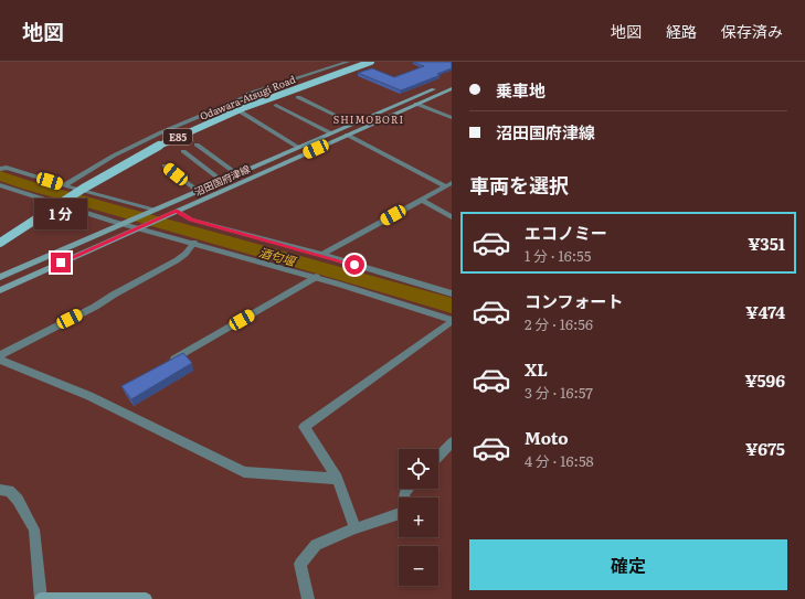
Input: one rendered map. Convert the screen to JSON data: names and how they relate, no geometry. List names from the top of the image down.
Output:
{
  "streets": {
    "highway": ["Odawara-Atsugi Road", "E85"],
    "main road": ["沼田国府津線"]
  },
  "districts": ["SHIMOBORI"],
  "water": ["酒匂堰"],
  "page": {
    "header": "地図",
    "nav": ["地図", "経路", "保存済み"],
    "banner": ["乗車地", "沼田国府津線"],
    "heading": "車両を選択",
    "bubble": "1 分",
    "list": [
      {
        "name": "エコノミー",
        "note": "1 分 · 16:55",
        "value": "¥351"
      },
      {
        "name": "コンフォート",
        "note": "2 分 · 16:56",
        "value": "¥474"
      },
      {
        "name": "XL",
        "note": "3 分 · 16:57",
        "value": "¥596"
      },
      {
        "name": "Moto",
        "note": "4 分 · 16:58",
        "value": "¥675"
      }
    ],
    "map_buttons": ["+", "−"],
    "buttons": "確定"
  }
}
